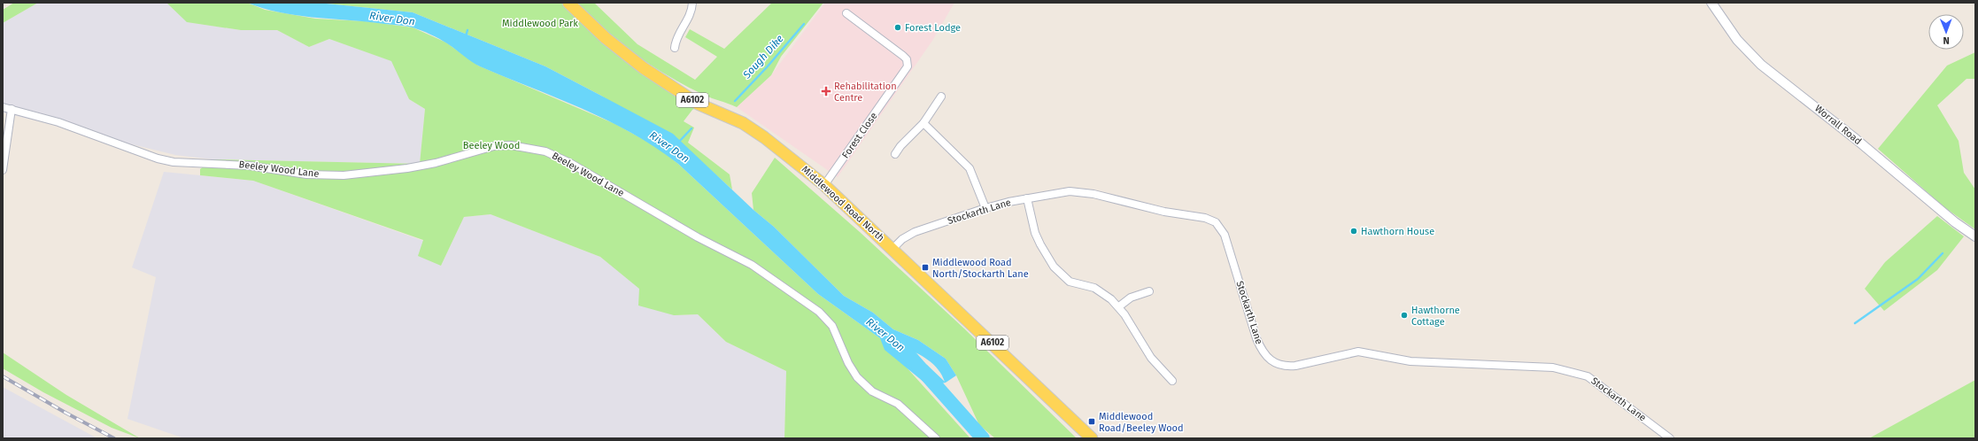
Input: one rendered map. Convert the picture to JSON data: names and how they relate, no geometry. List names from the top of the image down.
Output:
{
  "streets": {
    "main road": ["A6102", "Middlewood Road North"],
    "street": [
      "Worrall Road",
      "Forest Close",
      "Beeley Wood Lane",
      "Stockarth Lane"
    ]
  },
  "crossings": [
    ["Forest Close", "Middlewood Road North"],
    ["Middlewood Road North", "Stockarth Lane"]
  ],
  "water": ["River Don", "Sough Dike"],
  "parks": ["Middlewood Park", "Beeley Wood"],
  "places": {
    "other": ["Forest Lodge", "Hawthorn House", "Hawthorne Cottage"],
    "health": ["Rehabilitation Centre"],
    "transit": ["Middlewood Road North/Stockarth Lane", "Middlewood Road/Beeley Wood"]
  },
  "north": "bottom"
}
